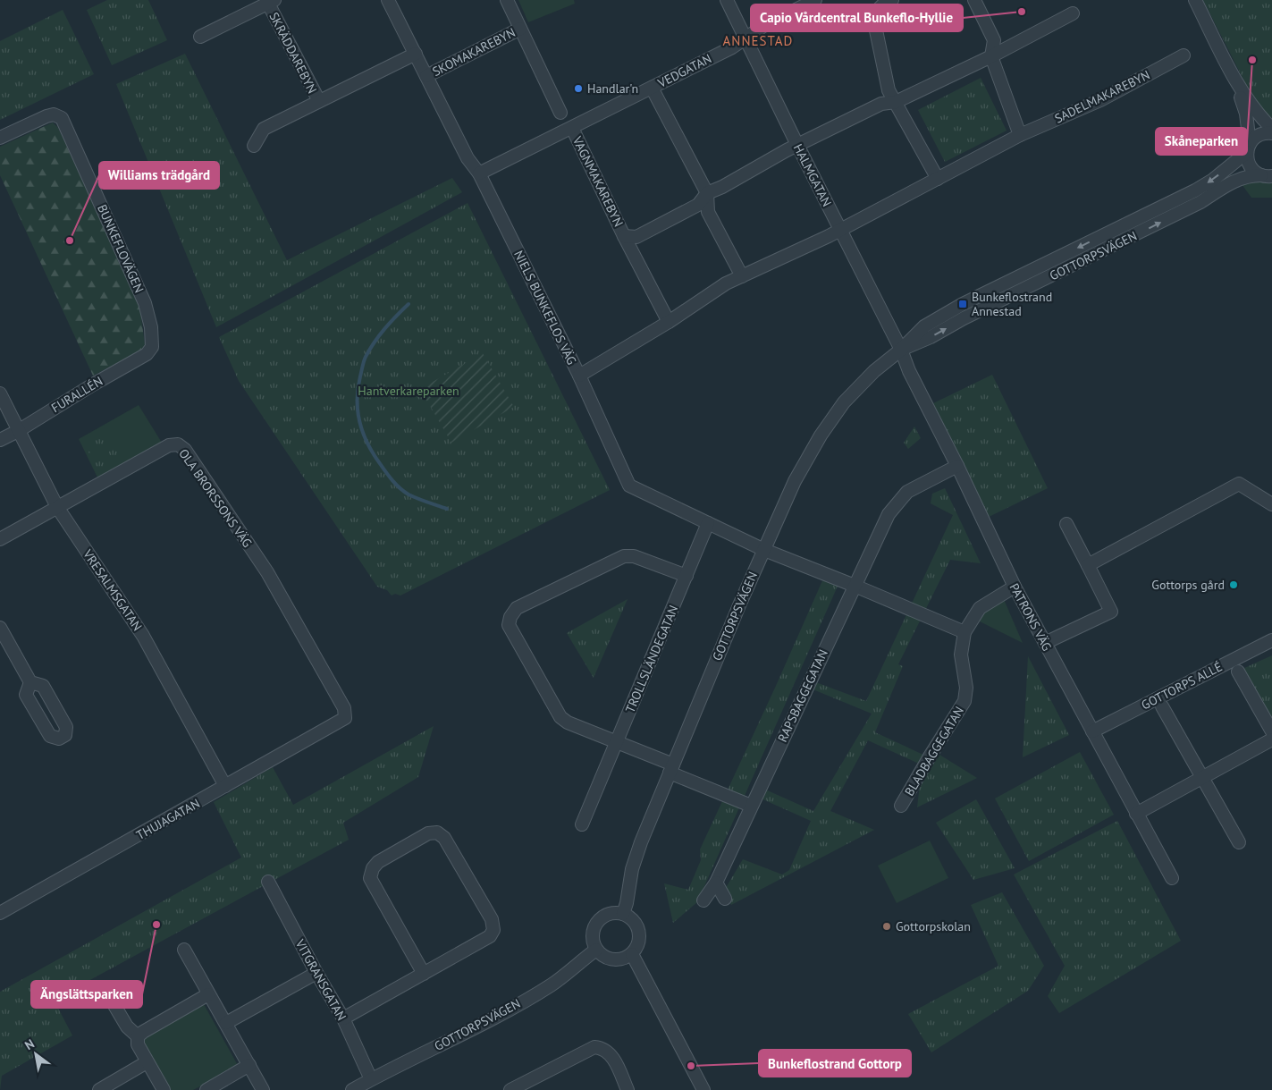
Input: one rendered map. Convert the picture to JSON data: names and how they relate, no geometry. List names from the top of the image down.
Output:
{
  "streets": {
    "street": [
      "SKOMAKAREBYN",
      "SKRÄDDAREBYN",
      "VEDGATAN",
      "SADELMAKAREBYN",
      "HALMGATAN",
      "VAGNMAKAREBYN",
      "BUNKEFLOVÄGEN",
      "GOTTORPSVÄGEN",
      "NIELS BUNKEFLOS VÄG",
      "FURALLÉN",
      "OLA BRORSSONS VÄG",
      "VRESALMSGATAN",
      "PATRONS VÄG",
      "TROLLSLÄNDEGATAN",
      "GOTTORPS ALLÉ",
      "RAPSBAGGEGATAN",
      "BLADBAGGEGATAN",
      "THUJAGATAN",
      "VITGRANSGATAN"
    ]
  },
  "crossings": [
    ["SKOMAKAREBYN", "NIELS BUNKEFLOS VÄG"],
    ["VEDGATAN", "HALMGATAN"],
    ["VEDGATAN", "VAGNMAKAREBYN"],
    ["VEDGATAN", "NIELS BUNKEFLOS VÄG"],
    ["SADELMAKAREBYN", "HALMGATAN"],
    ["HALMGATAN", "VAGNMAKAREBYN"],
    ["HALMGATAN", "GOTTORPSVÄGEN"],
    ["HALMGATAN", "PATRONS VÄG"],
    ["BUNKEFLOVÄGEN", "FURALLÉN"],
    ["GOTTORPSVÄGEN", "NIELS BUNKEFLOS VÄG"],
    ["GOTTORPSVÄGEN", "PATRONS VÄG"],
    ["GOTTORPSVÄGEN", "VITGRANSGATAN"],
    ["NIELS BUNKEFLOS VÄG", "TROLLSLÄNDEGATAN"],
    ["FURALLÉN", "VRESALMSGATAN"],
    ["OLA BRORSSONS VÄG", "VRESALMSGATAN"],
    ["OLA BRORSSONS VÄG", "THUJAGATAN"],
    ["VRESALMSGATAN", "THUJAGATAN"],
    ["PATRONS VÄG", "GOTTORPS ALLÉ"],
    ["PATRONS VÄG", "RAPSBAGGEGATAN"],
    ["PATRONS VÄG", "BLADBAGGEGATAN"]
  ],
  "districts": ["ANNESTAD"],
  "parks": ["Hantverkareparken"],
  "places": {
    "other": [
      "Capio Vårdcentral Bunkeflo-Hyllie",
      "Skåneparken",
      "Handlar'n",
      "Williams trädgård",
      "Gottorps gård",
      "Ängslättsparken",
      "Gottorpskolan",
      "Bunkeflostrand Gottorp"
    ],
    "transit": ["Bunkeflostrand Annestad"]
  },
  "north": "top left"
}
